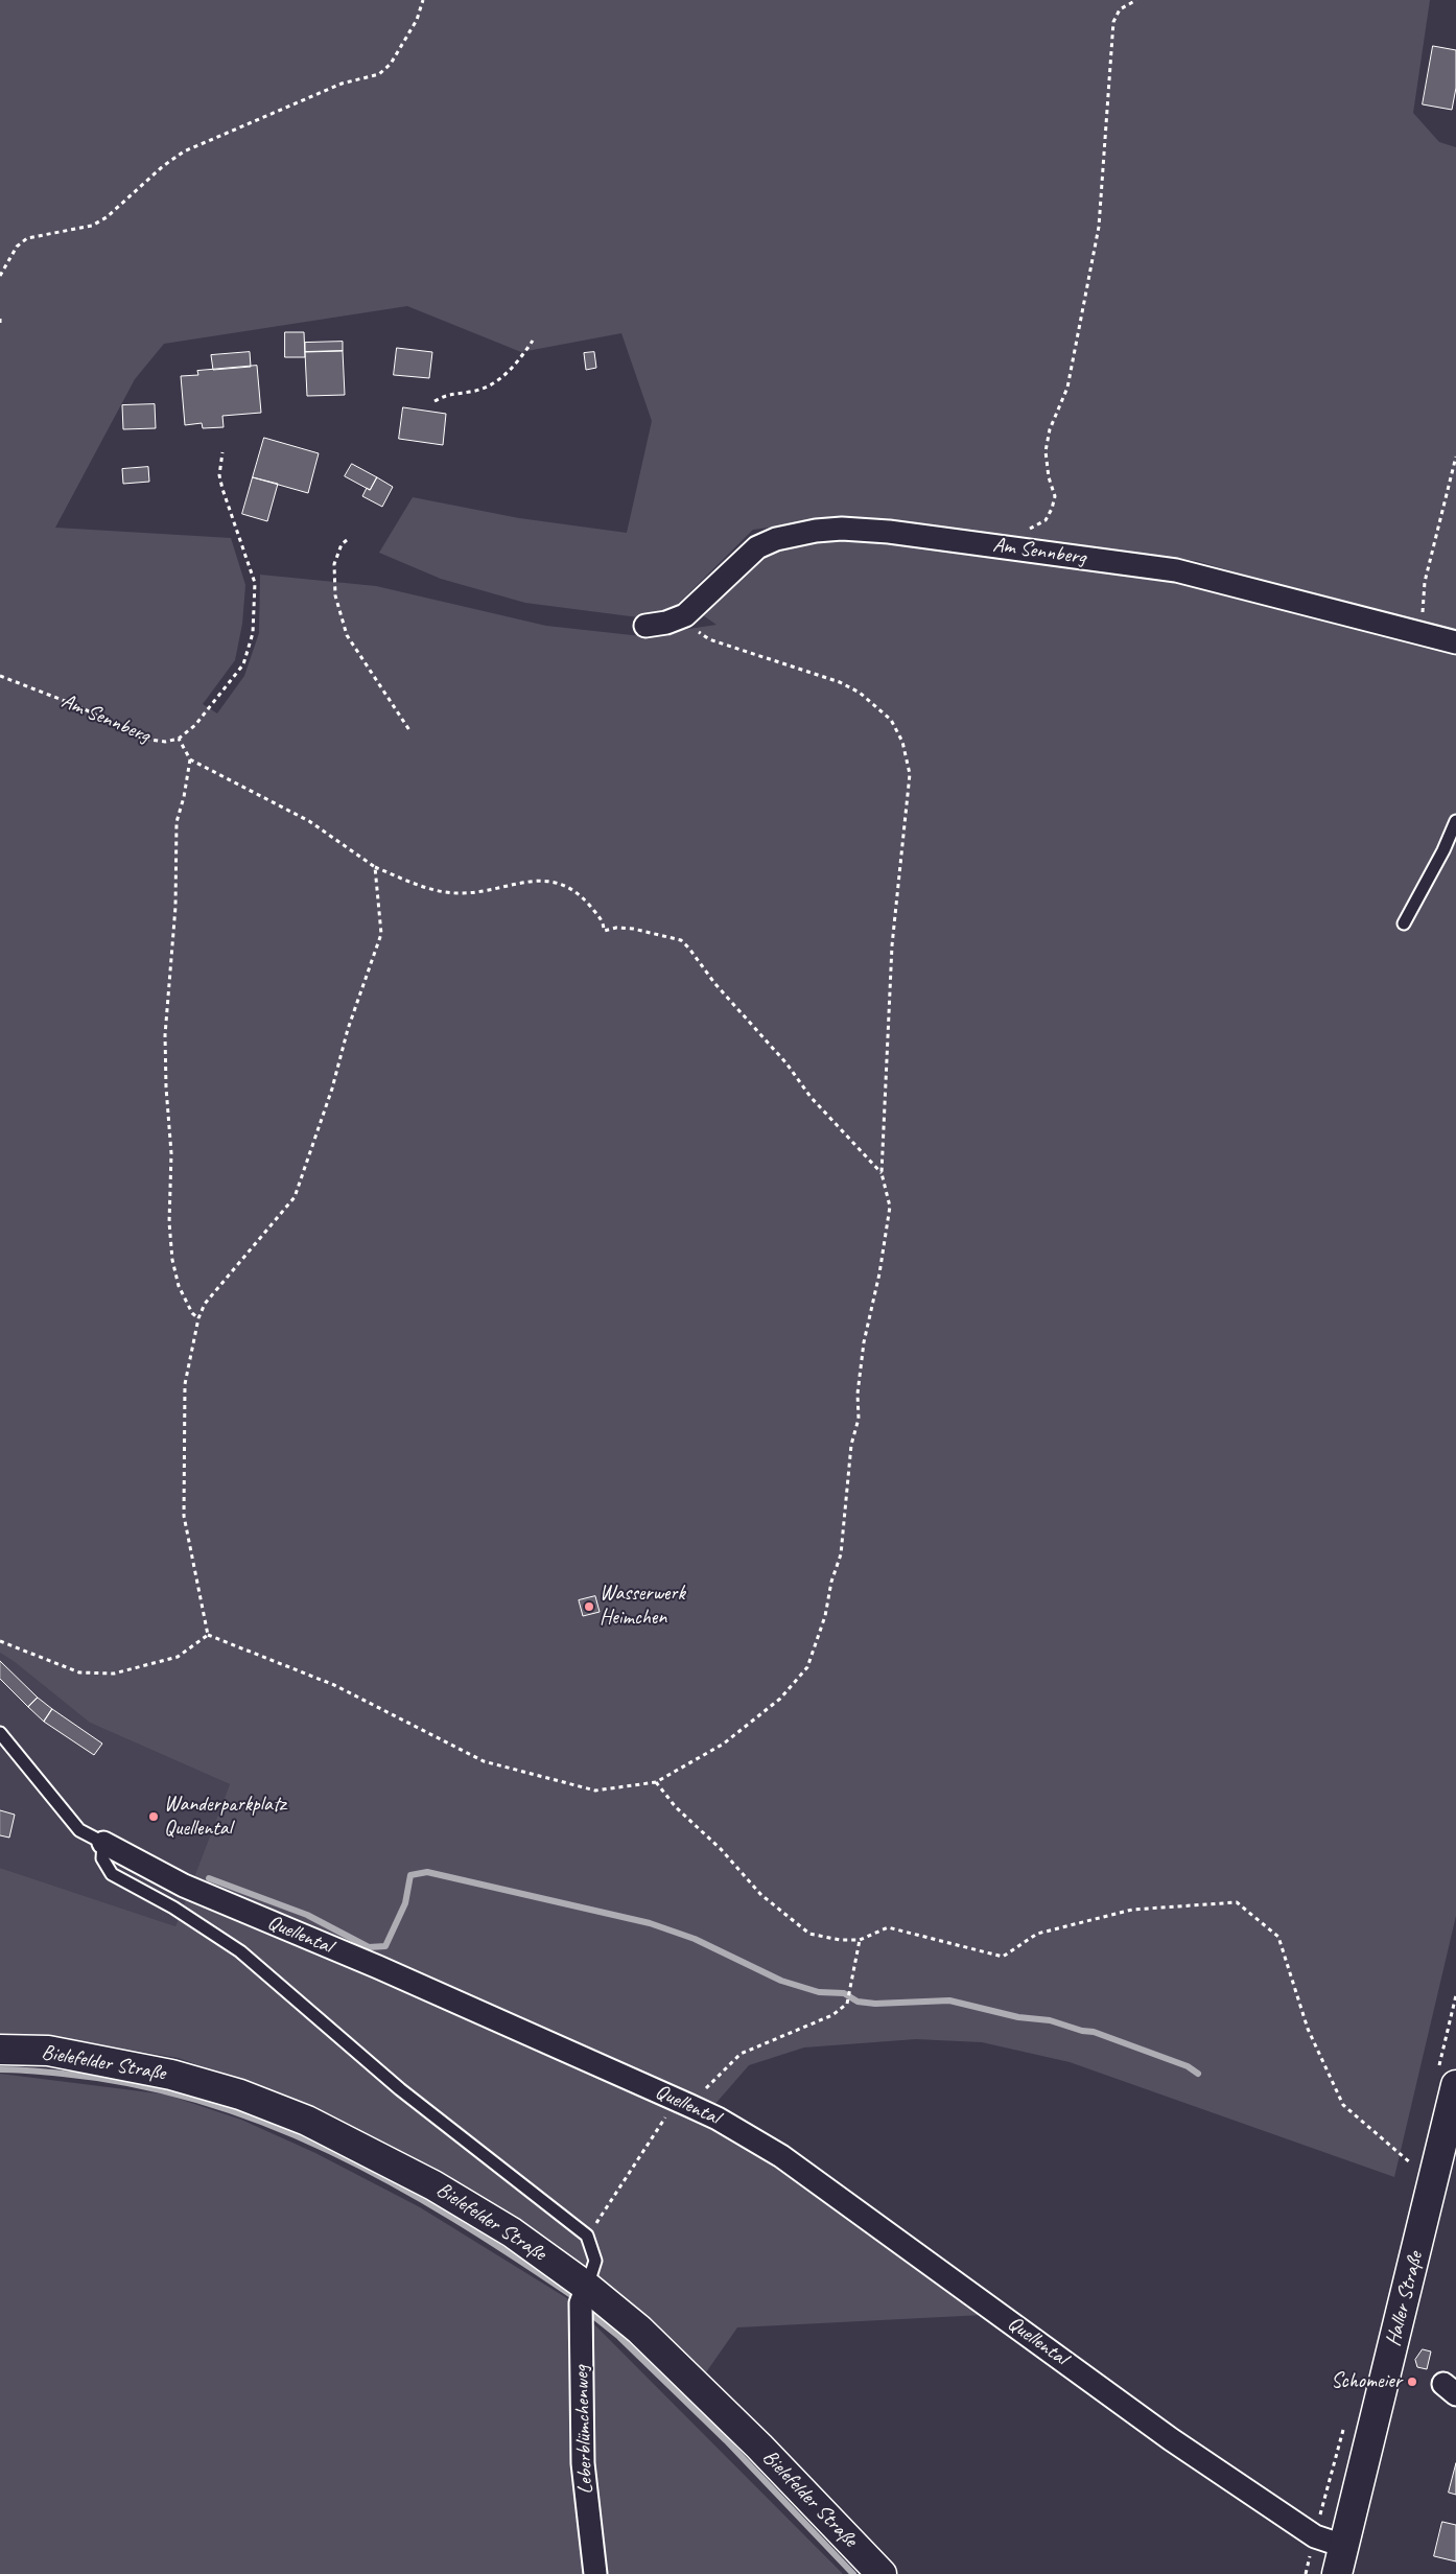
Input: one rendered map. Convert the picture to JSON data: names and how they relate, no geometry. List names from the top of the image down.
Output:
{
  "streets": {
    "main road": ["Bielefelder Straße", "Haller Straße"],
    "street": ["Am Sennberg", "Quellental", "Leberblümchenweg"]
  },
  "crossings": [
    ["Quellental", "Haller Straße"],
    ["Bielefelder Straße", "Leberblümchenweg"]
  ],
  "places": ["Wasserwerk Heimchen", "Wanderparkplatz Quellental", "Schomeier"]
}
